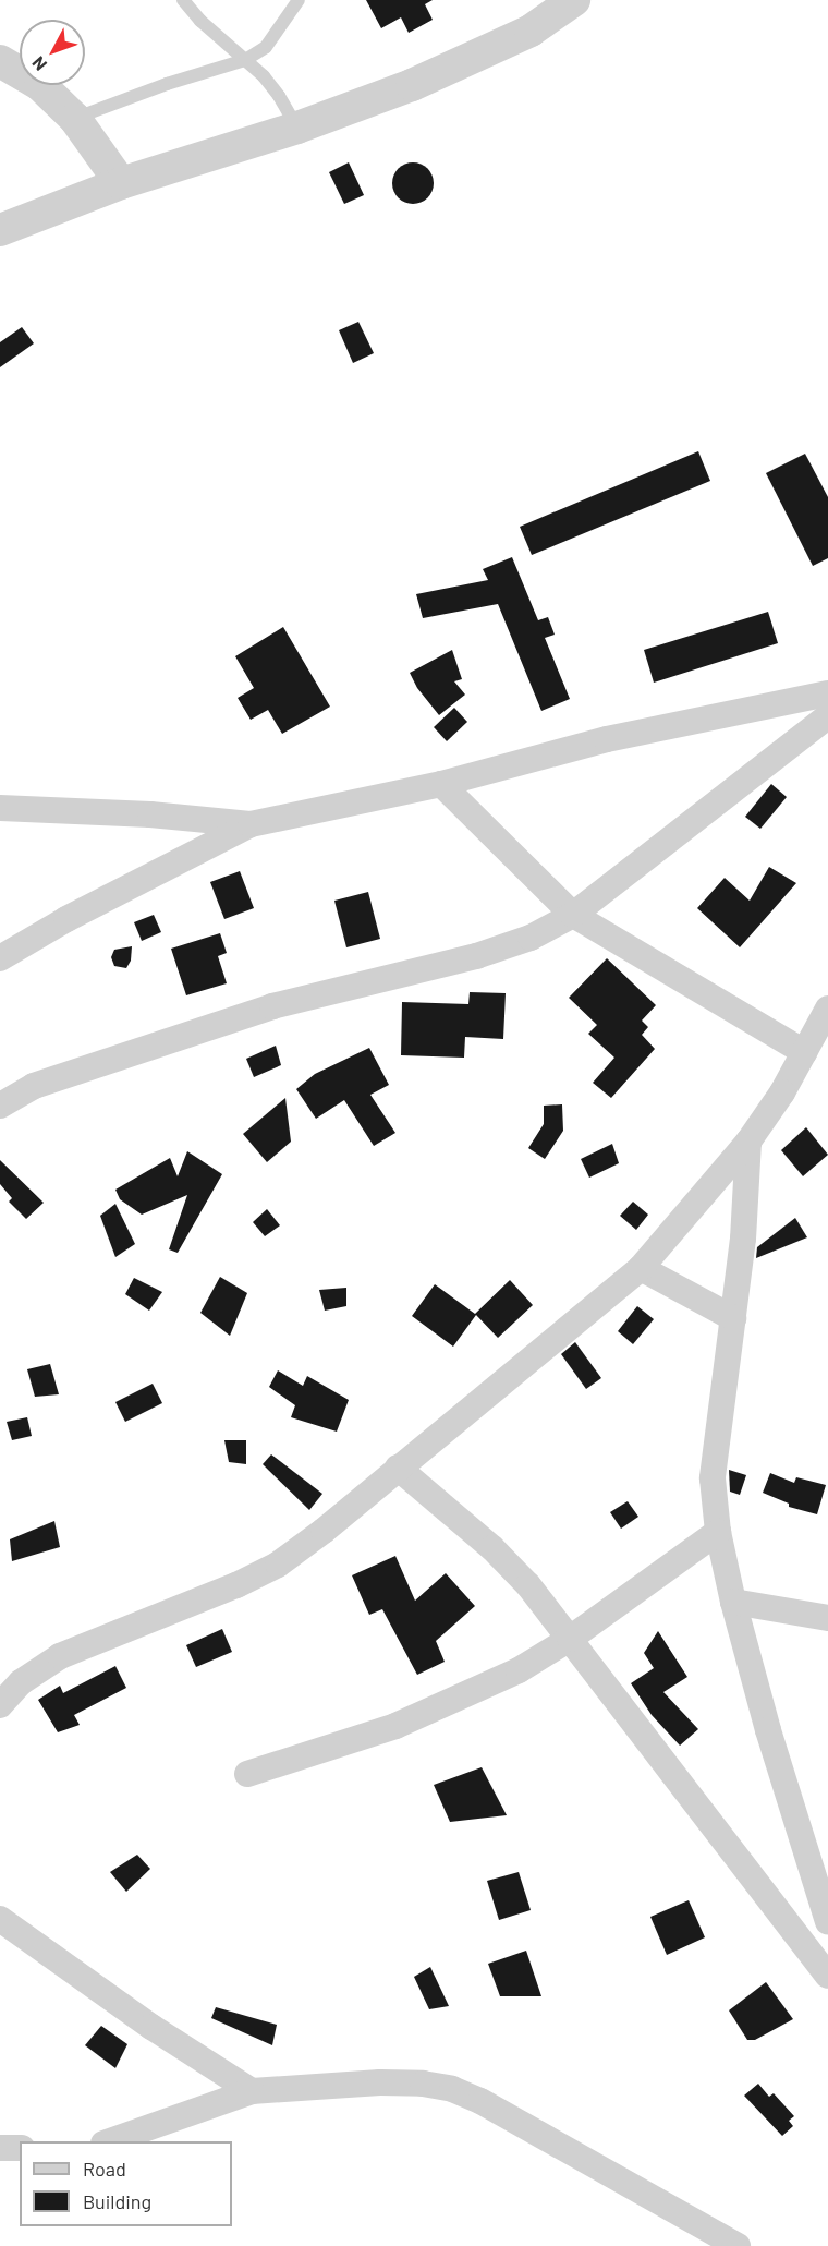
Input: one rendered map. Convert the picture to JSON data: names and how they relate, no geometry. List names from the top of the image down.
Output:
{
  "legend": ["Road", "Building"],
  "north": "bottom left"
}
